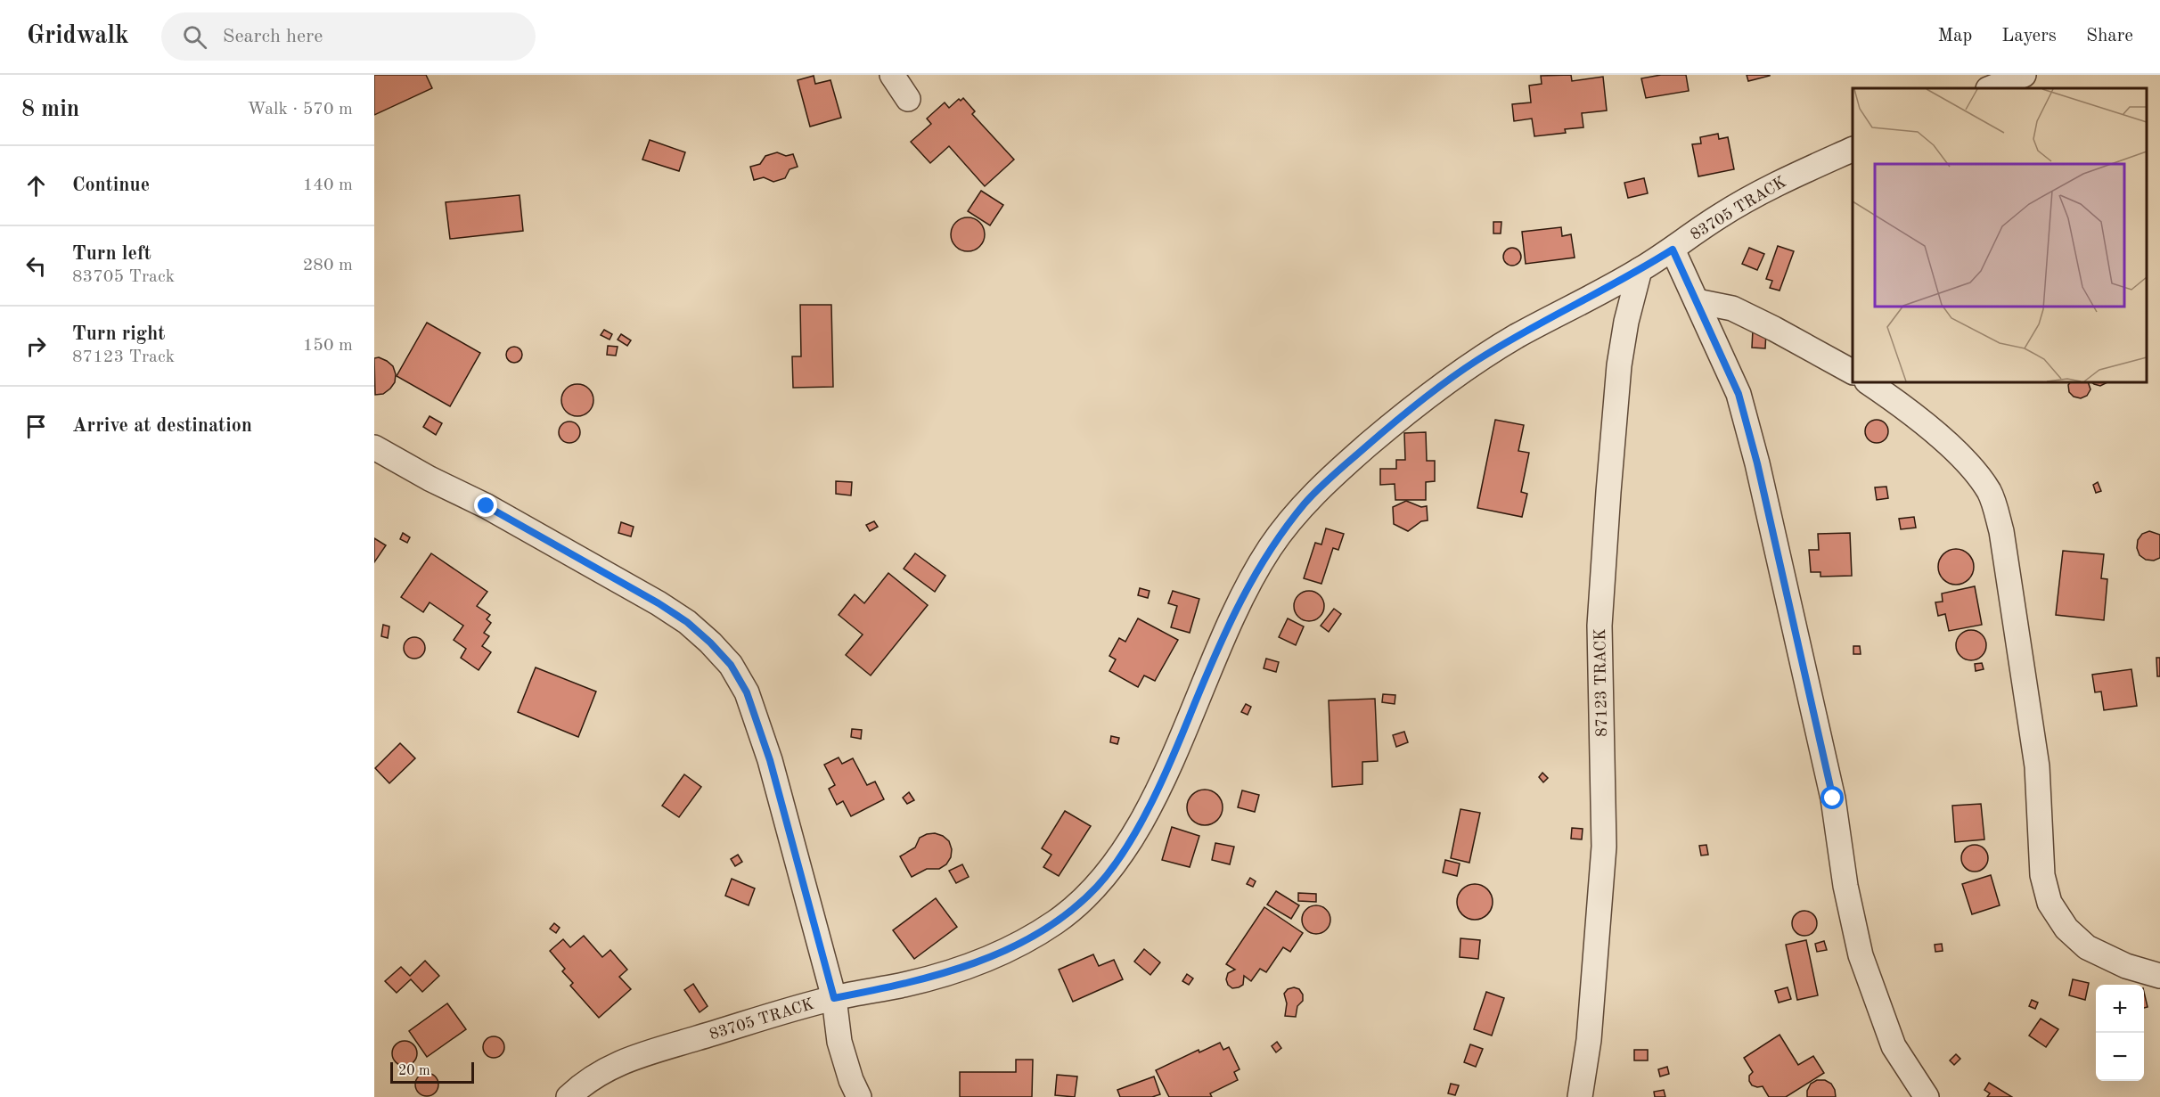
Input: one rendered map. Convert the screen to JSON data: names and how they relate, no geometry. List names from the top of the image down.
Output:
{
  "streets": {
    "street": ["83705 TRACK", "87123 TRACK"]
  },
  "crossings": [
    ["83705 TRACK", "87123 TRACK"]
  ],
  "scale_bar": "20 m",
  "page": {
    "header": "Gridwalk",
    "search": "Search here",
    "nav": ["Map", "Layers", "Share"],
    "heading": ["8 min", "Walk · 570 m"],
    "list": [
      ["Continue", "140 m"],
      ["Turn left", "83705 Track", "280 m"],
      ["Turn right", "87123 Track", "150 m"],
      "Arrive at destination"
    ],
    "map_buttons": ["+", "−"],
    "scale": "20 m"
  }
}
